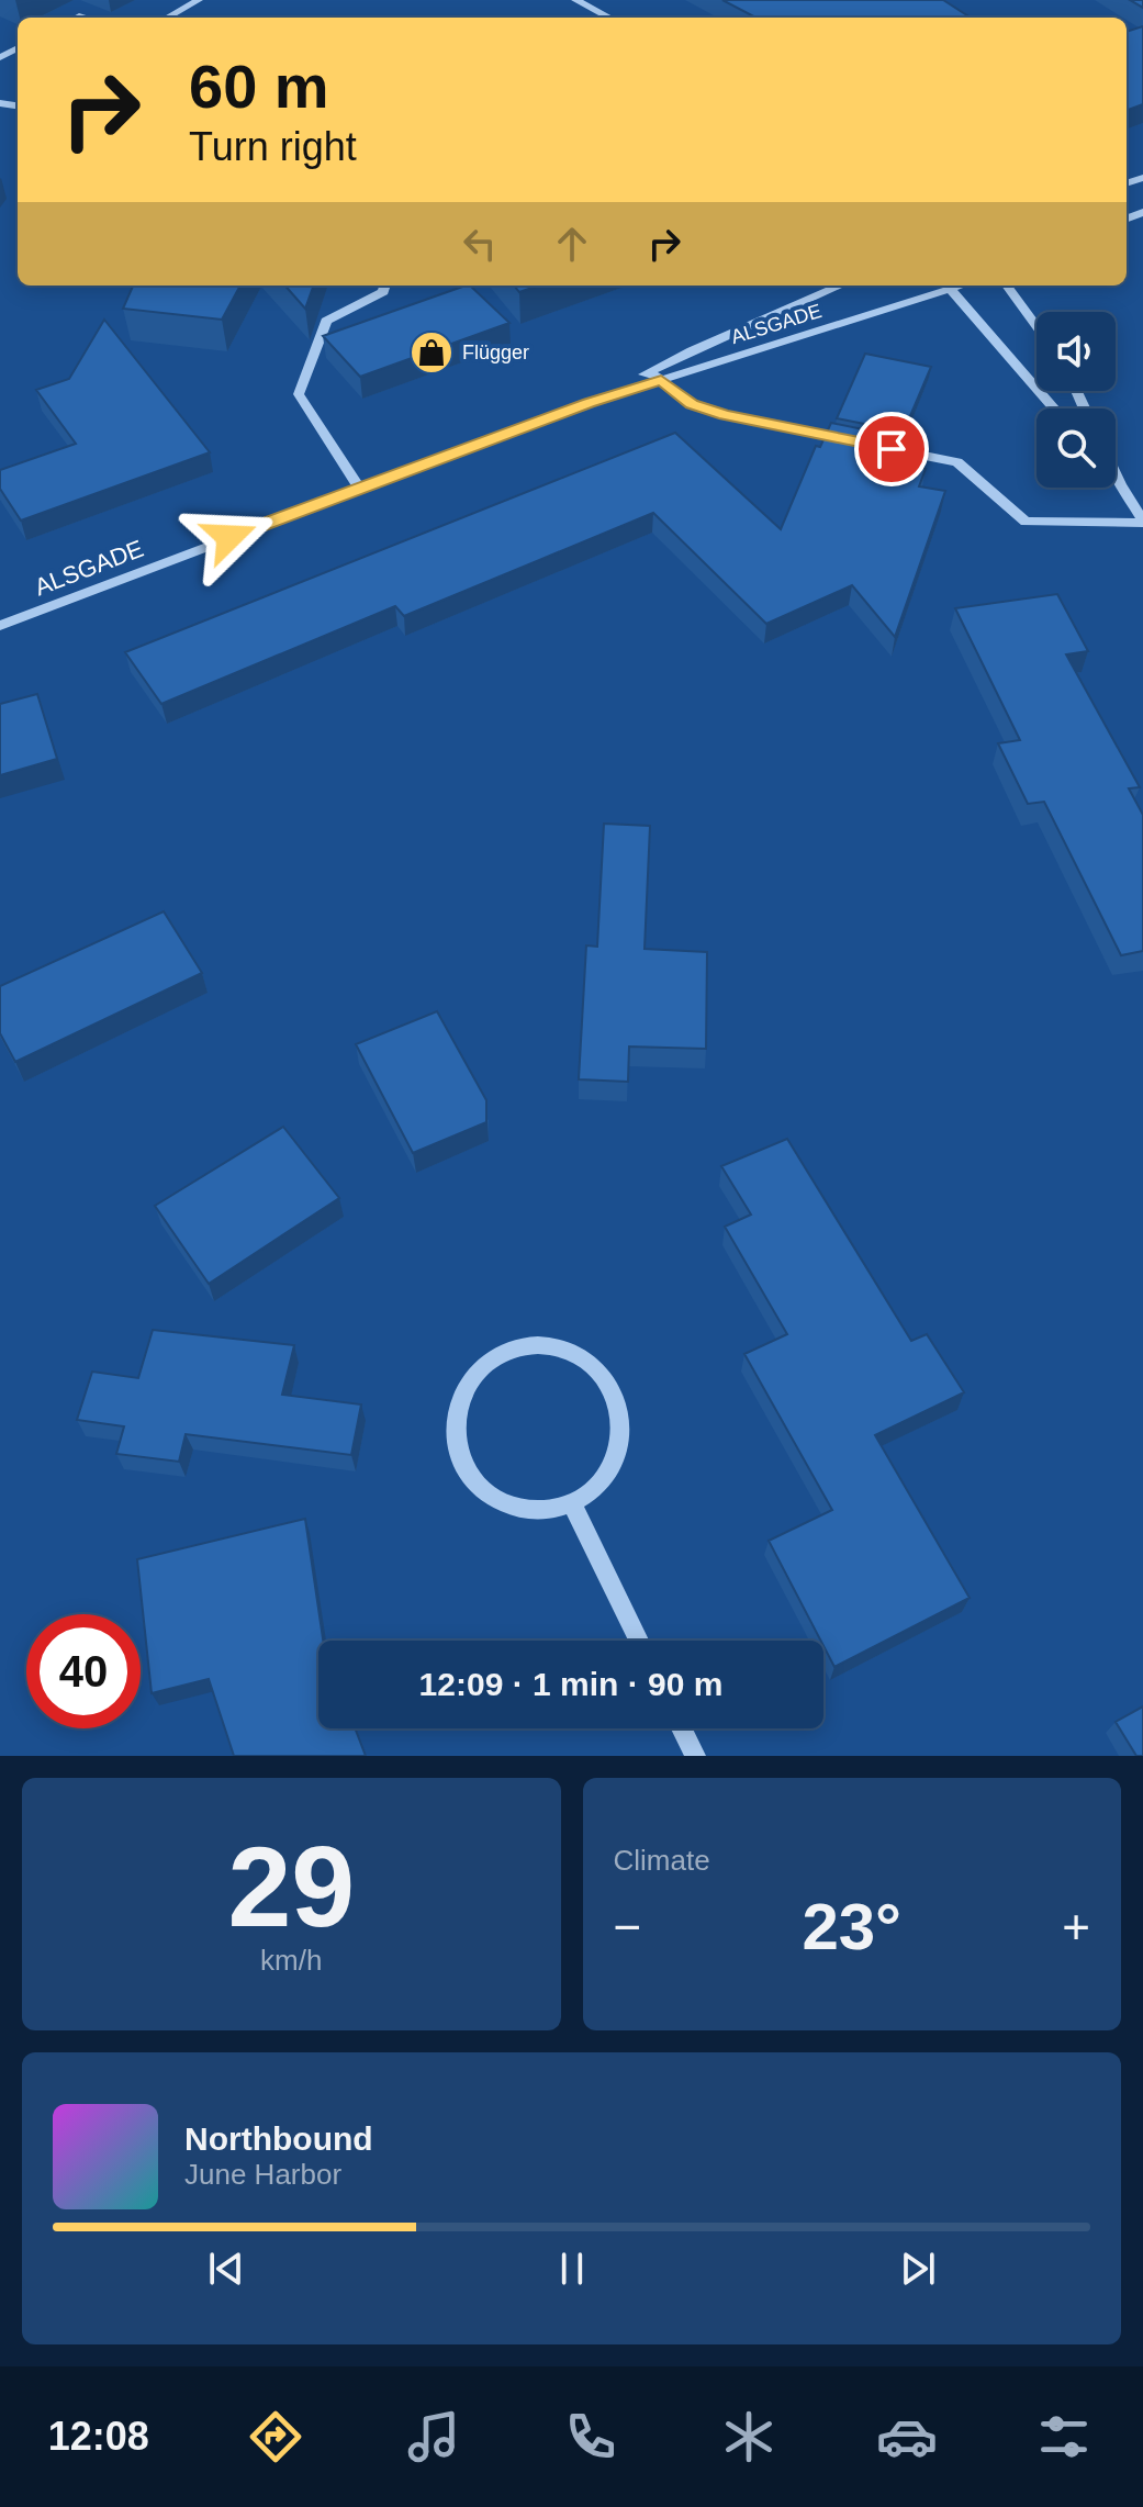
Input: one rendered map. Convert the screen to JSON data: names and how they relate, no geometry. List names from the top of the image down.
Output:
{
  "streets": {
    "street": ["ALSGADE"]
  },
  "places": {
    "shop": ["Flügger"]
  },
  "page": {
    "turn": ["60 m", "Turn right"],
    "limit": "40",
    "trip": "12:09 · 1 min · 90 m",
    "tile": [
      ["29", "km/h"],
      "Climate"
    ],
    "heat": ["−", "23°", "+"],
    "song": ["Northbound", "June Harbor"],
    "tabs": "12:08"
  }
}
